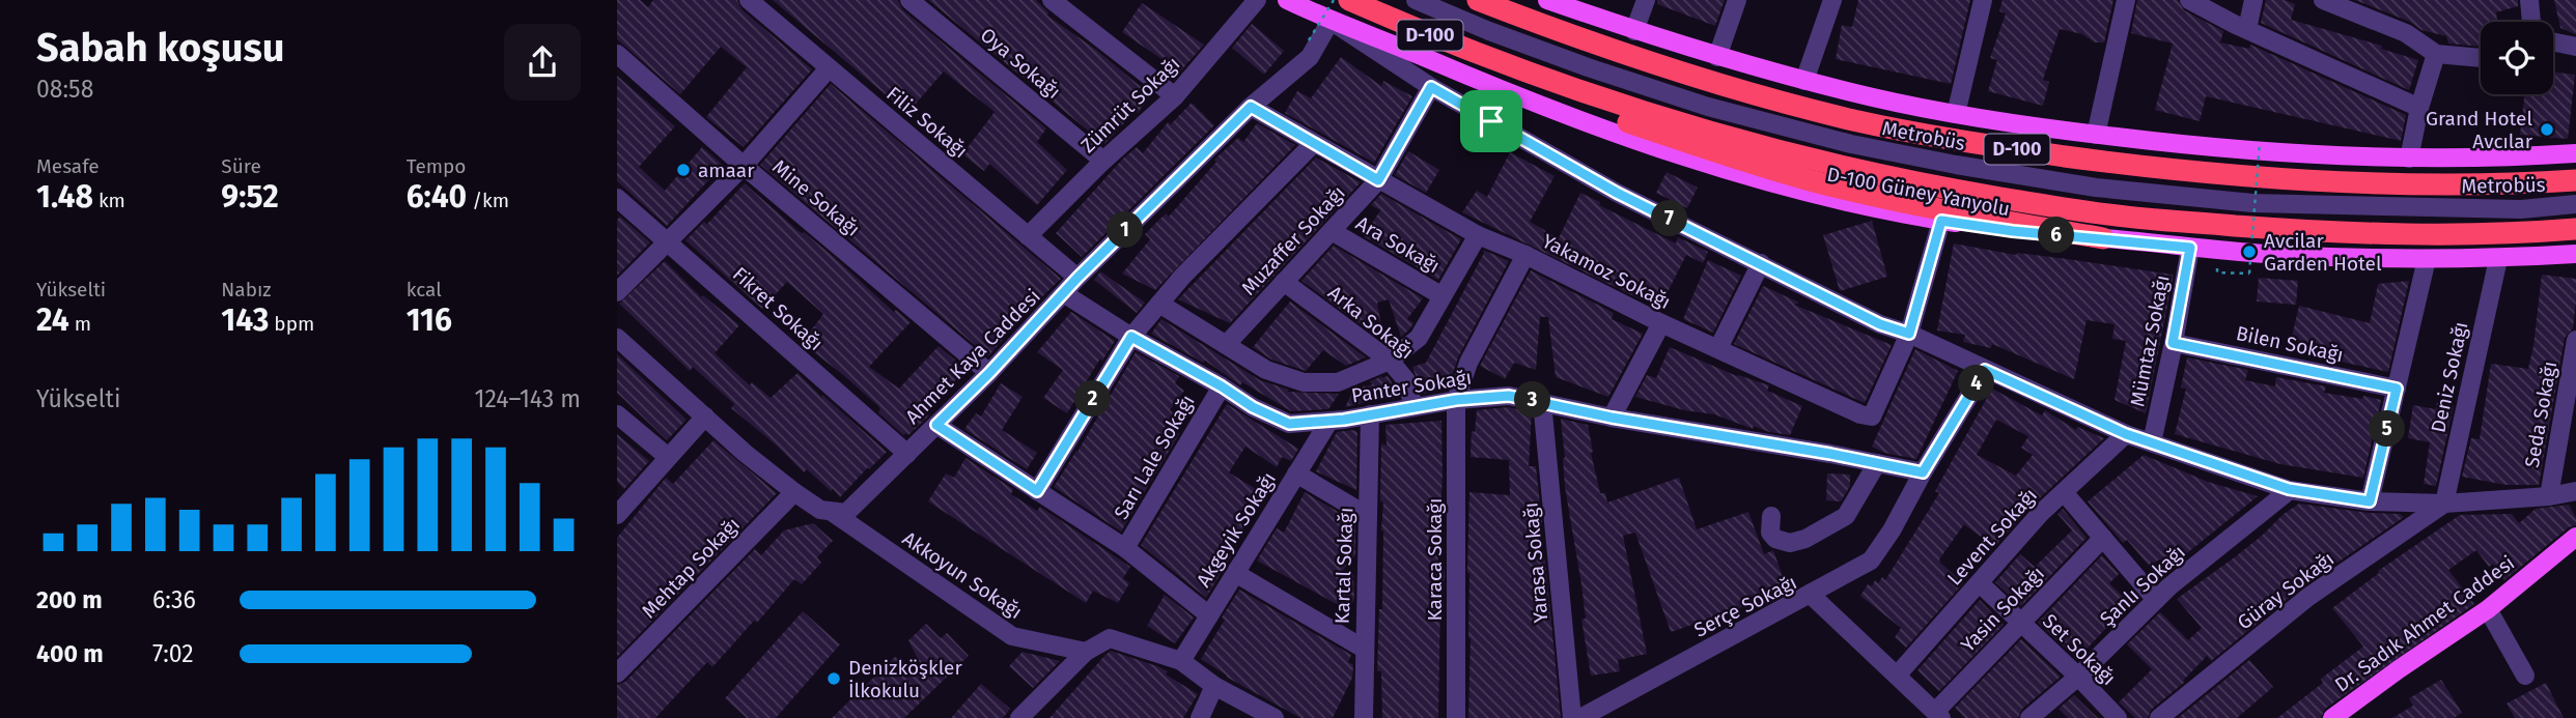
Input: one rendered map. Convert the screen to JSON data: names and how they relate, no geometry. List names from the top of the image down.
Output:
{
  "streets": {
    "highway": ["D-100"],
    "main road": ["D-100 Güney Yanyolu", "Dr. Sadık Ahmet Caddesi"],
    "street": [
      "Oya Sokağı",
      "Zümrüt Sokağı",
      "Filiz Sokağı",
      "Metrobüs",
      "Mine Sokağı",
      "Muzaffer Sokağı",
      "Ara Sokağı",
      "Yakamoz Sokağı",
      "Fikret Sokağı",
      "Arka Sokağı",
      "Mümtaz Sokağı",
      "Bilen Sokağı",
      "Ahmet Kaya Caddesi",
      "Deniz Sokağı",
      "Panter Sokağı",
      "Seda Sokağı",
      "Sarı Lale Sokağı",
      "Akgeyik Sokağı",
      "Levent Sokağı",
      "Karaca Sokağı",
      "Yarasa Sokağı",
      "Kartal Sokağı",
      "Mehtap Sokağı",
      "Akkoyun Sokağı",
      "Şanlı Sokağı",
      "Güray Sokağı",
      "Serçe Sokağı",
      "Yasin Sokağı",
      "Set Sokağı"
    ]
  },
  "crossings": [
    ["Oya Sokağı", "Zümrüt Sokağı"],
    ["Zümrüt Sokağı", "Filiz Sokağı"],
    ["Filiz Sokağı", "Ahmet Kaya Caddesi"],
    ["D-100 Güney Yanyolu", "Mümtaz Sokağı"],
    ["D-100 Güney Yanyolu", "Ahmet Kaya Caddesi"],
    ["D-100 Güney Yanyolu", "Deniz Sokağı"],
    ["Mine Sokağı", "Ahmet Kaya Caddesi"],
    ["Muzaffer Sokağı", "Ara Sokağı"],
    ["Muzaffer Sokağı", "Yakamoz Sokağı"],
    ["Muzaffer Sokağı", "Arka Sokağı"],
    ["Yakamoz Sokağı", "Ahmet Kaya Caddesi"],
    ["Yakamoz Sokağı", "Karaca Sokağı"],
    ["Fikret Sokağı", "Ahmet Kaya Caddesi"],
    ["Arka Sokağı", "Panter Sokağı"],
    ["Mümtaz Sokağı", "Bilen Sokağı"],
    ["Ahmet Kaya Caddesi", "Panter Sokağı"],
    ["Ahmet Kaya Caddesi", "Akkoyun Sokağı"],
    ["Deniz Sokağı", "Güray Sokağı"],
    ["Panter Sokağı", "Sarı Lale Sokağı"],
    ["Panter Sokağı", "Akgeyik Sokağı"],
    ["Panter Sokağı", "Karaca Sokağı"],
    ["Panter Sokağı", "Yarasa Sokağı"],
    ["Panter Sokağı", "Kartal Sokağı"],
    ["Akgeyik Sokağı", "Akkoyun Sokağı"],
    ["Levent Sokağı", "Serçe Sokağı"],
    ["Levent Sokağı", "Set Sokağı"],
    ["Şanlı Sokağı", "Set Sokağı"],
    ["Serçe Sokağı", "Yasin Sokağı"],
    ["Yasin Sokağı", "Set Sokağı"]
  ],
  "places": [
    "Grand Hotel Avcılar",
    "amaar",
    "Avcilar Garden Hotel",
    "Denizköşkler İlkokulu"
  ],
  "page": {
    "heading": ["Sabah koşusu", "08:58"],
    "stats": [
      ["Mesafe", "1.48 km"],
      ["Süre", "9:52"],
      ["Tempo", "6:40 /km"],
      ["Yükselti", "24 m"],
      ["Nabız", "143 bpm"],
      ["kcal", "116"]
    ],
    "pins": [
      "7",
      "1",
      "6",
      "4",
      "2",
      "3",
      "5"
    ],
    "chart": ["Yükselti", "124–143 m"],
    "list": [
      {
        "name": "200 m",
        "note": "6:36"
      },
      {
        "name": "400 m",
        "note": "7:02"
      }
    ]
  }
}
